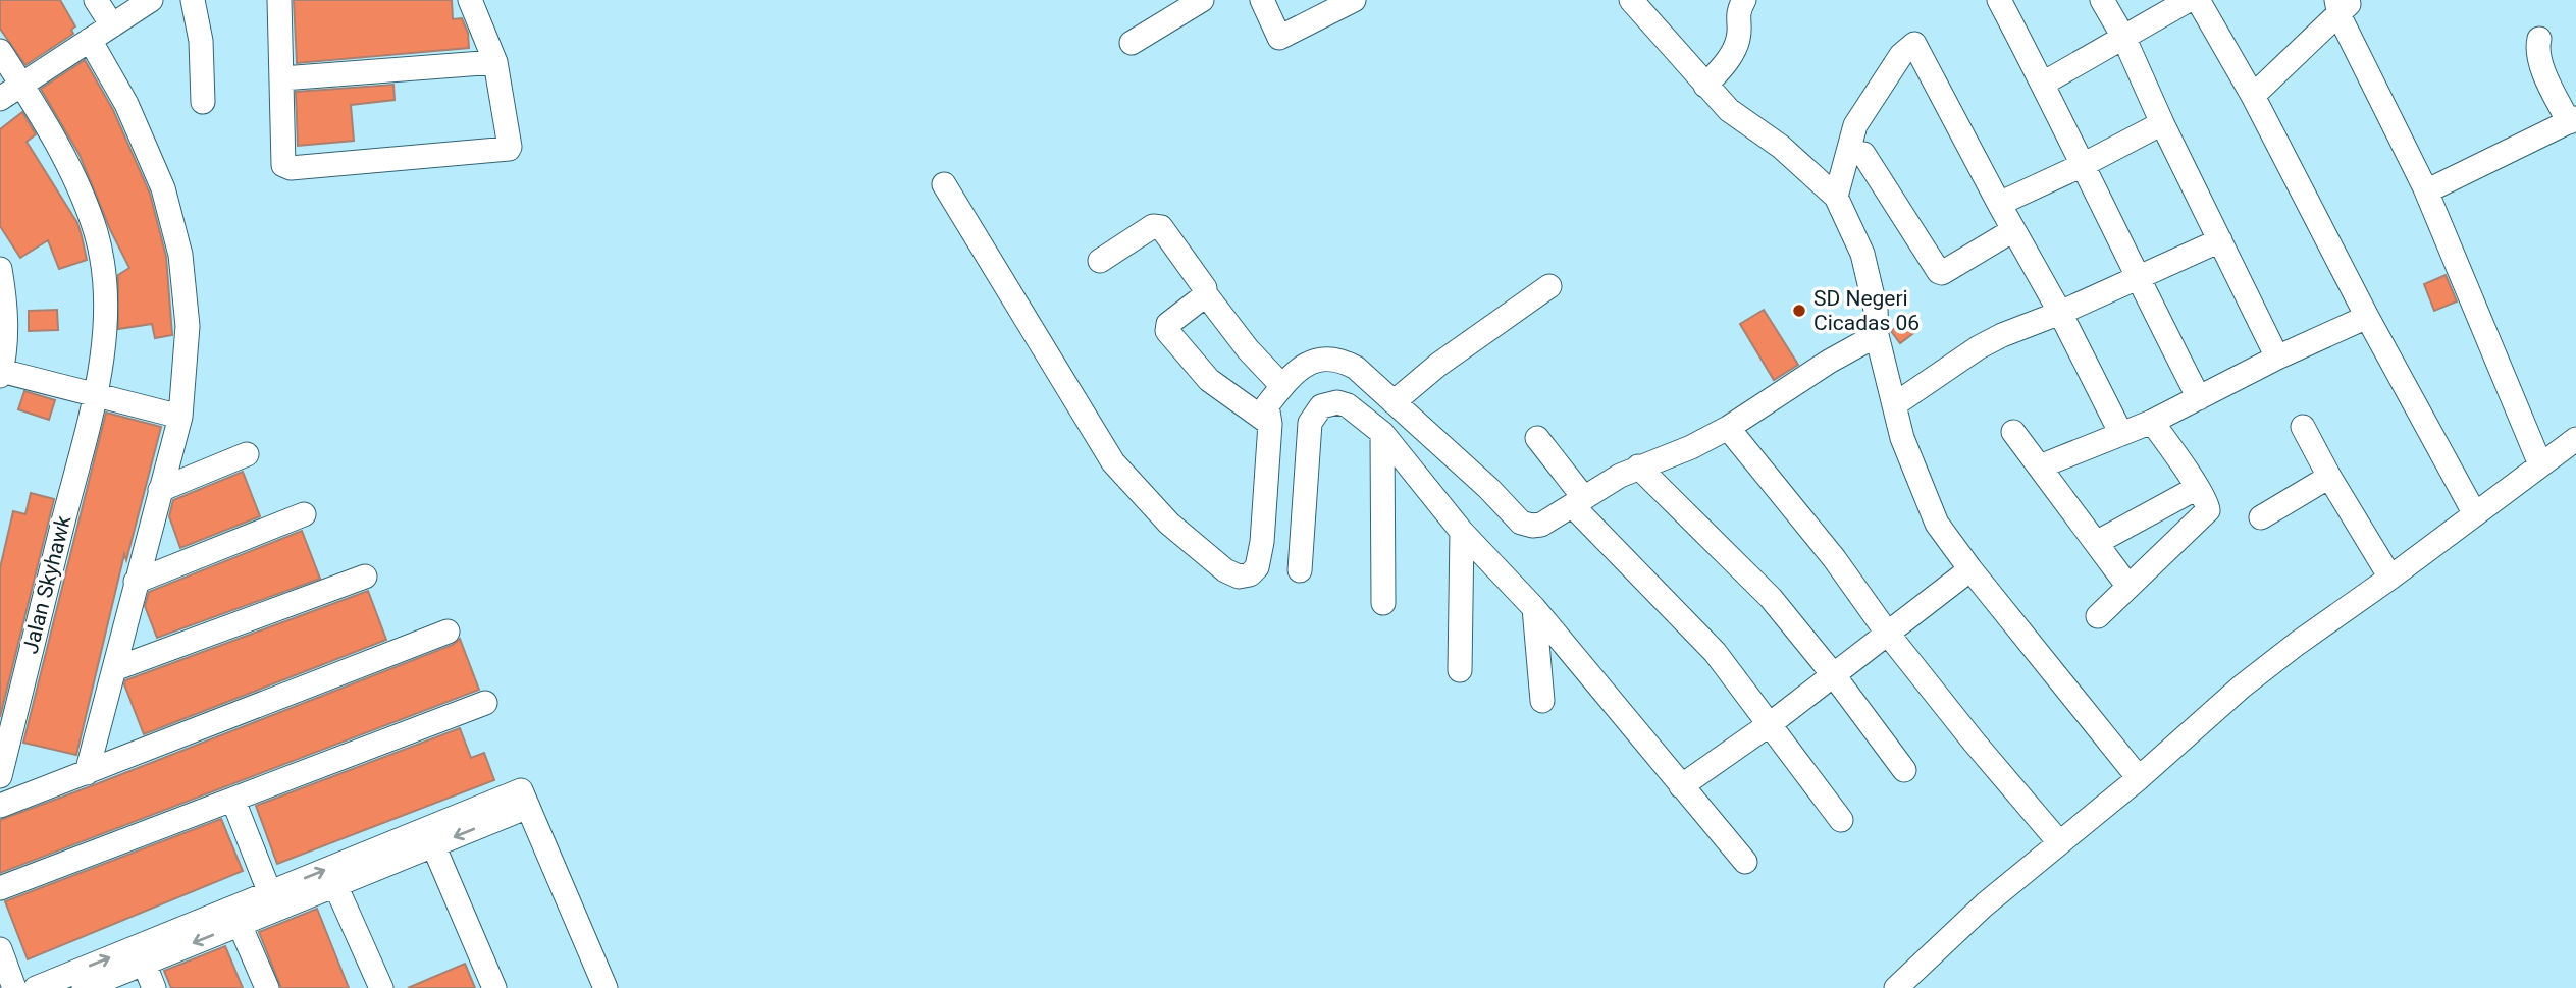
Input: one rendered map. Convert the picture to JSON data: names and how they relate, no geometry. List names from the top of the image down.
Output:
{
  "streets": {
    "street": ["Jalan Skyhawk"]
  },
  "places": ["SD Negeri Cicadas 06"]
}
